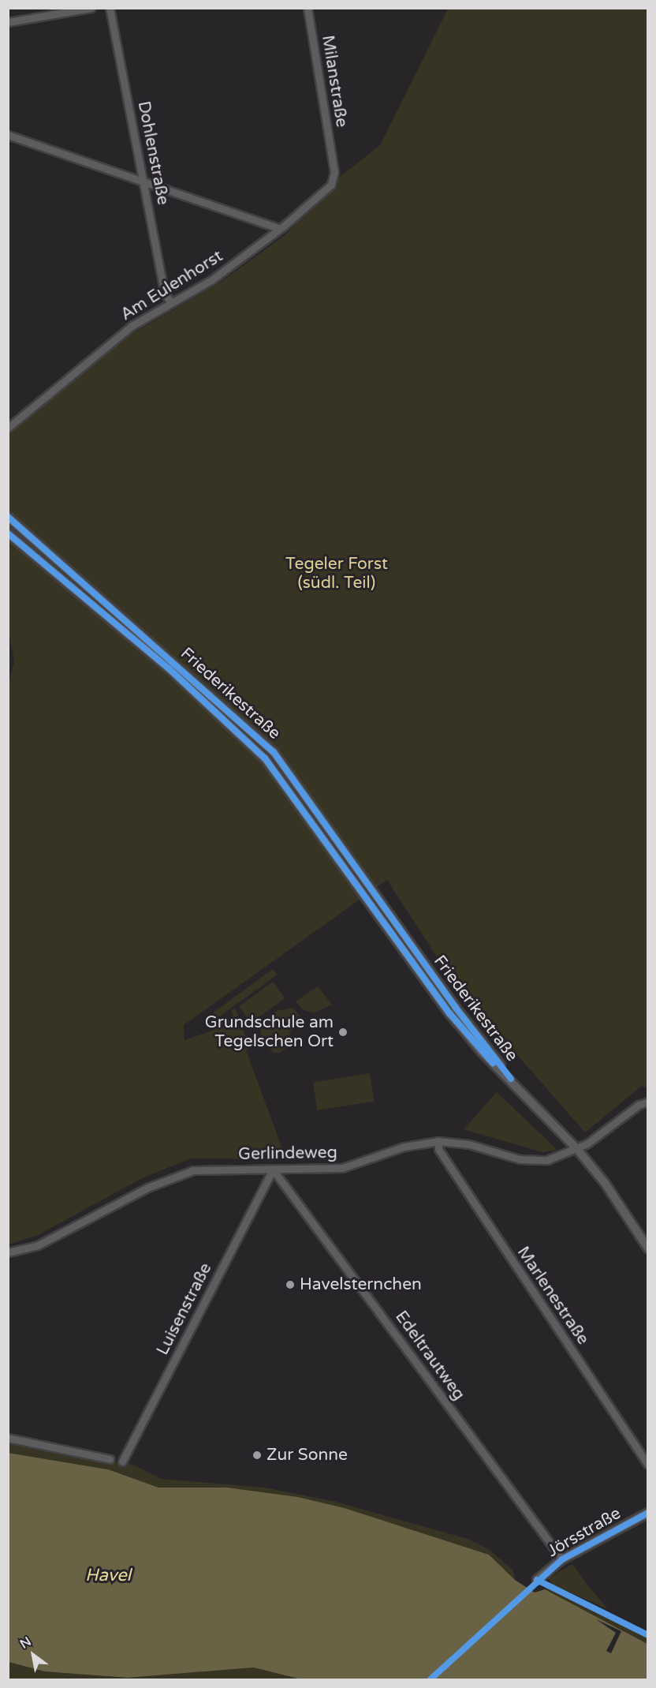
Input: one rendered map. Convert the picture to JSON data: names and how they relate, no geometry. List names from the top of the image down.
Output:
{
  "streets": {
    "street": [
      "Milanstraße",
      "Dohlenstraße",
      "Am Eulenhorst",
      "Friederikestraße",
      "Gerlindeweg",
      "Marlenestraße",
      "Luisenstraße",
      "Edeltrautweg",
      "Jörsstraße"
    ]
  },
  "crossings": [
    ["Milanstraße", "Am Eulenhorst"],
    ["Dohlenstraße", "Am Eulenhorst"],
    ["Friederikestraße", "Gerlindeweg"],
    ["Gerlindeweg", "Marlenestraße"],
    ["Gerlindeweg", "Luisenstraße"],
    ["Gerlindeweg", "Edeltrautweg"],
    ["Luisenstraße", "Edeltrautweg"],
    ["Edeltrautweg", "Jörsstraße"]
  ],
  "water": ["Havel"],
  "parks": ["Tegeler Forst (südl. Teil)"],
  "places": ["Grundschule am Tegelschen Ort", "Havelsternchen", "Zur Sonne"],
  "north": "top left"
}
